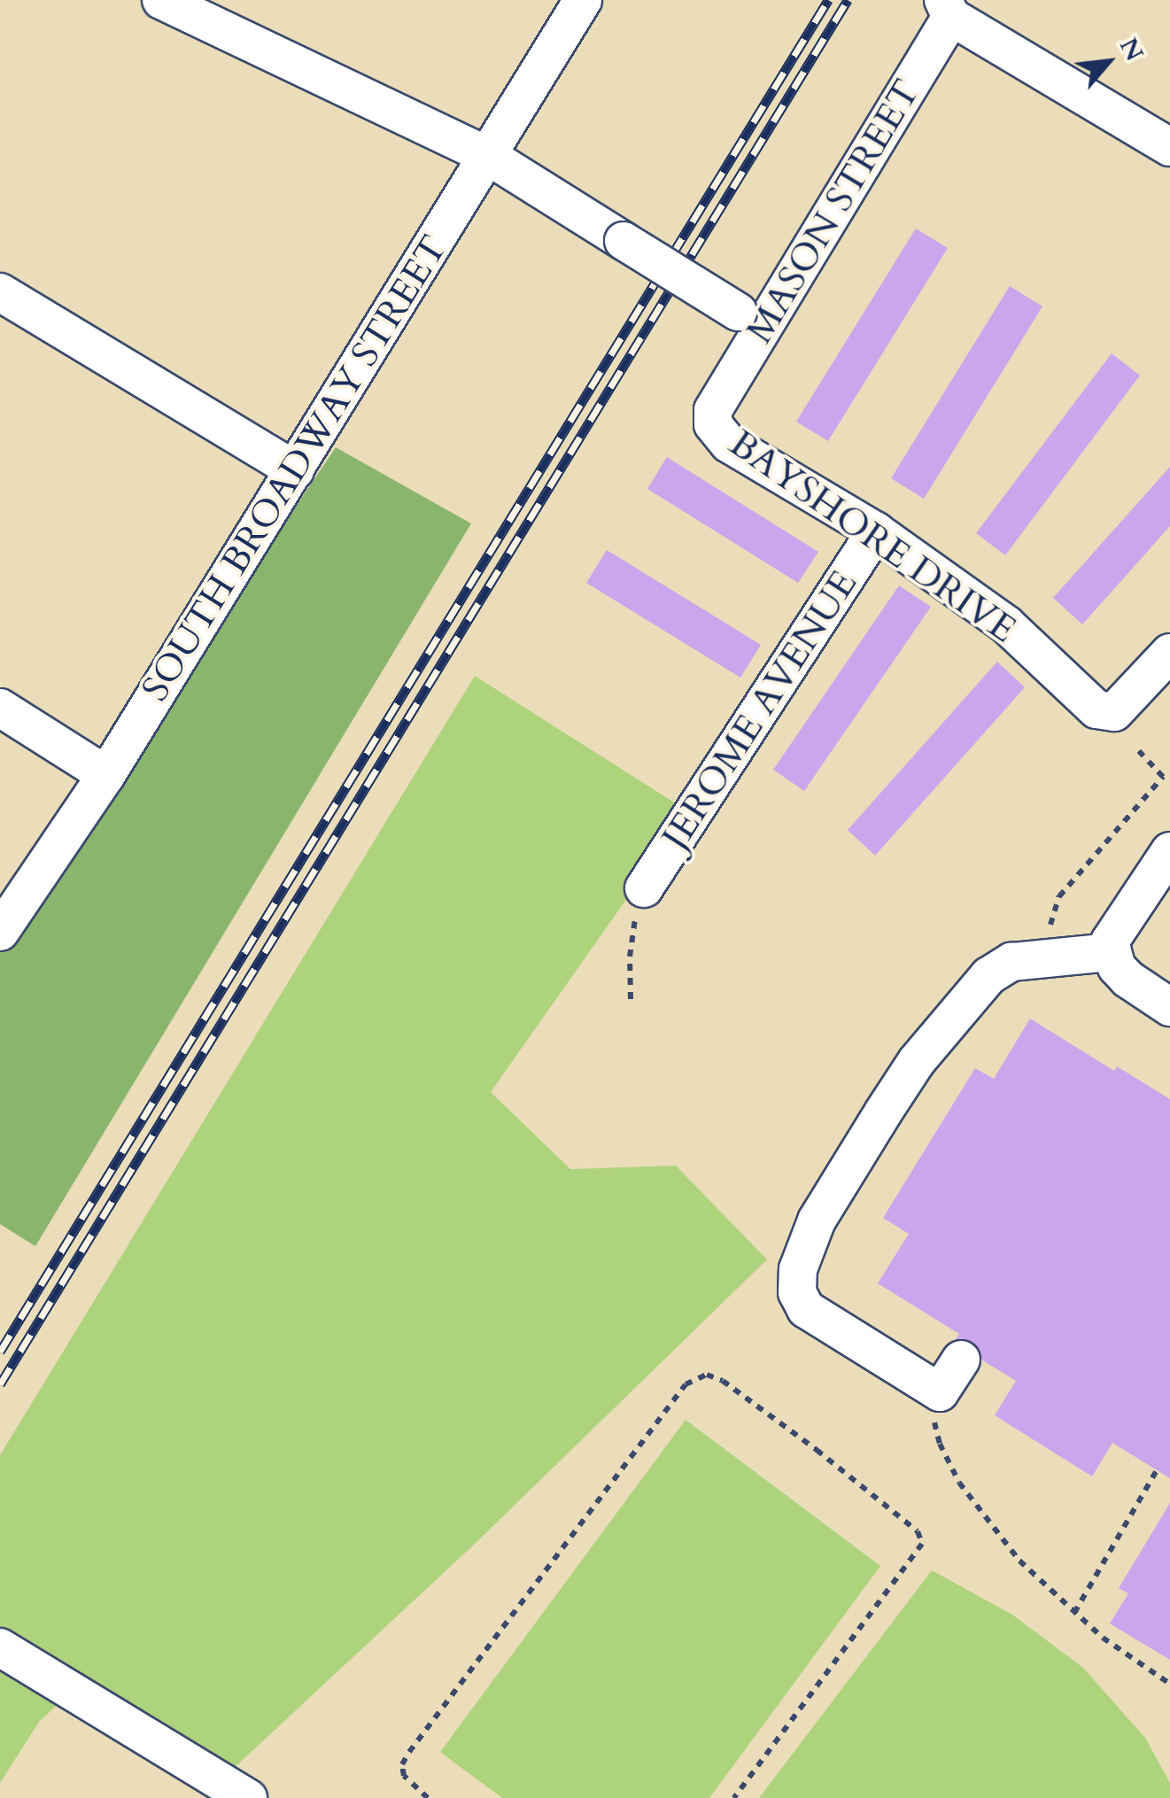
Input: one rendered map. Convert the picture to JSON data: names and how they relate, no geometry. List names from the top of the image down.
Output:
{
  "streets": {
    "street": [
      "MASON STREET",
      "SOUTH BROADWAY STREET",
      "BAYSHORE DRIVE",
      "JEROME AVENUE"
    ]
  },
  "crossings": [
    ["MASON STREET", "BAYSHORE DRIVE"],
    ["BAYSHORE DRIVE", "JEROME AVENUE"]
  ],
  "north": "top right"
}
